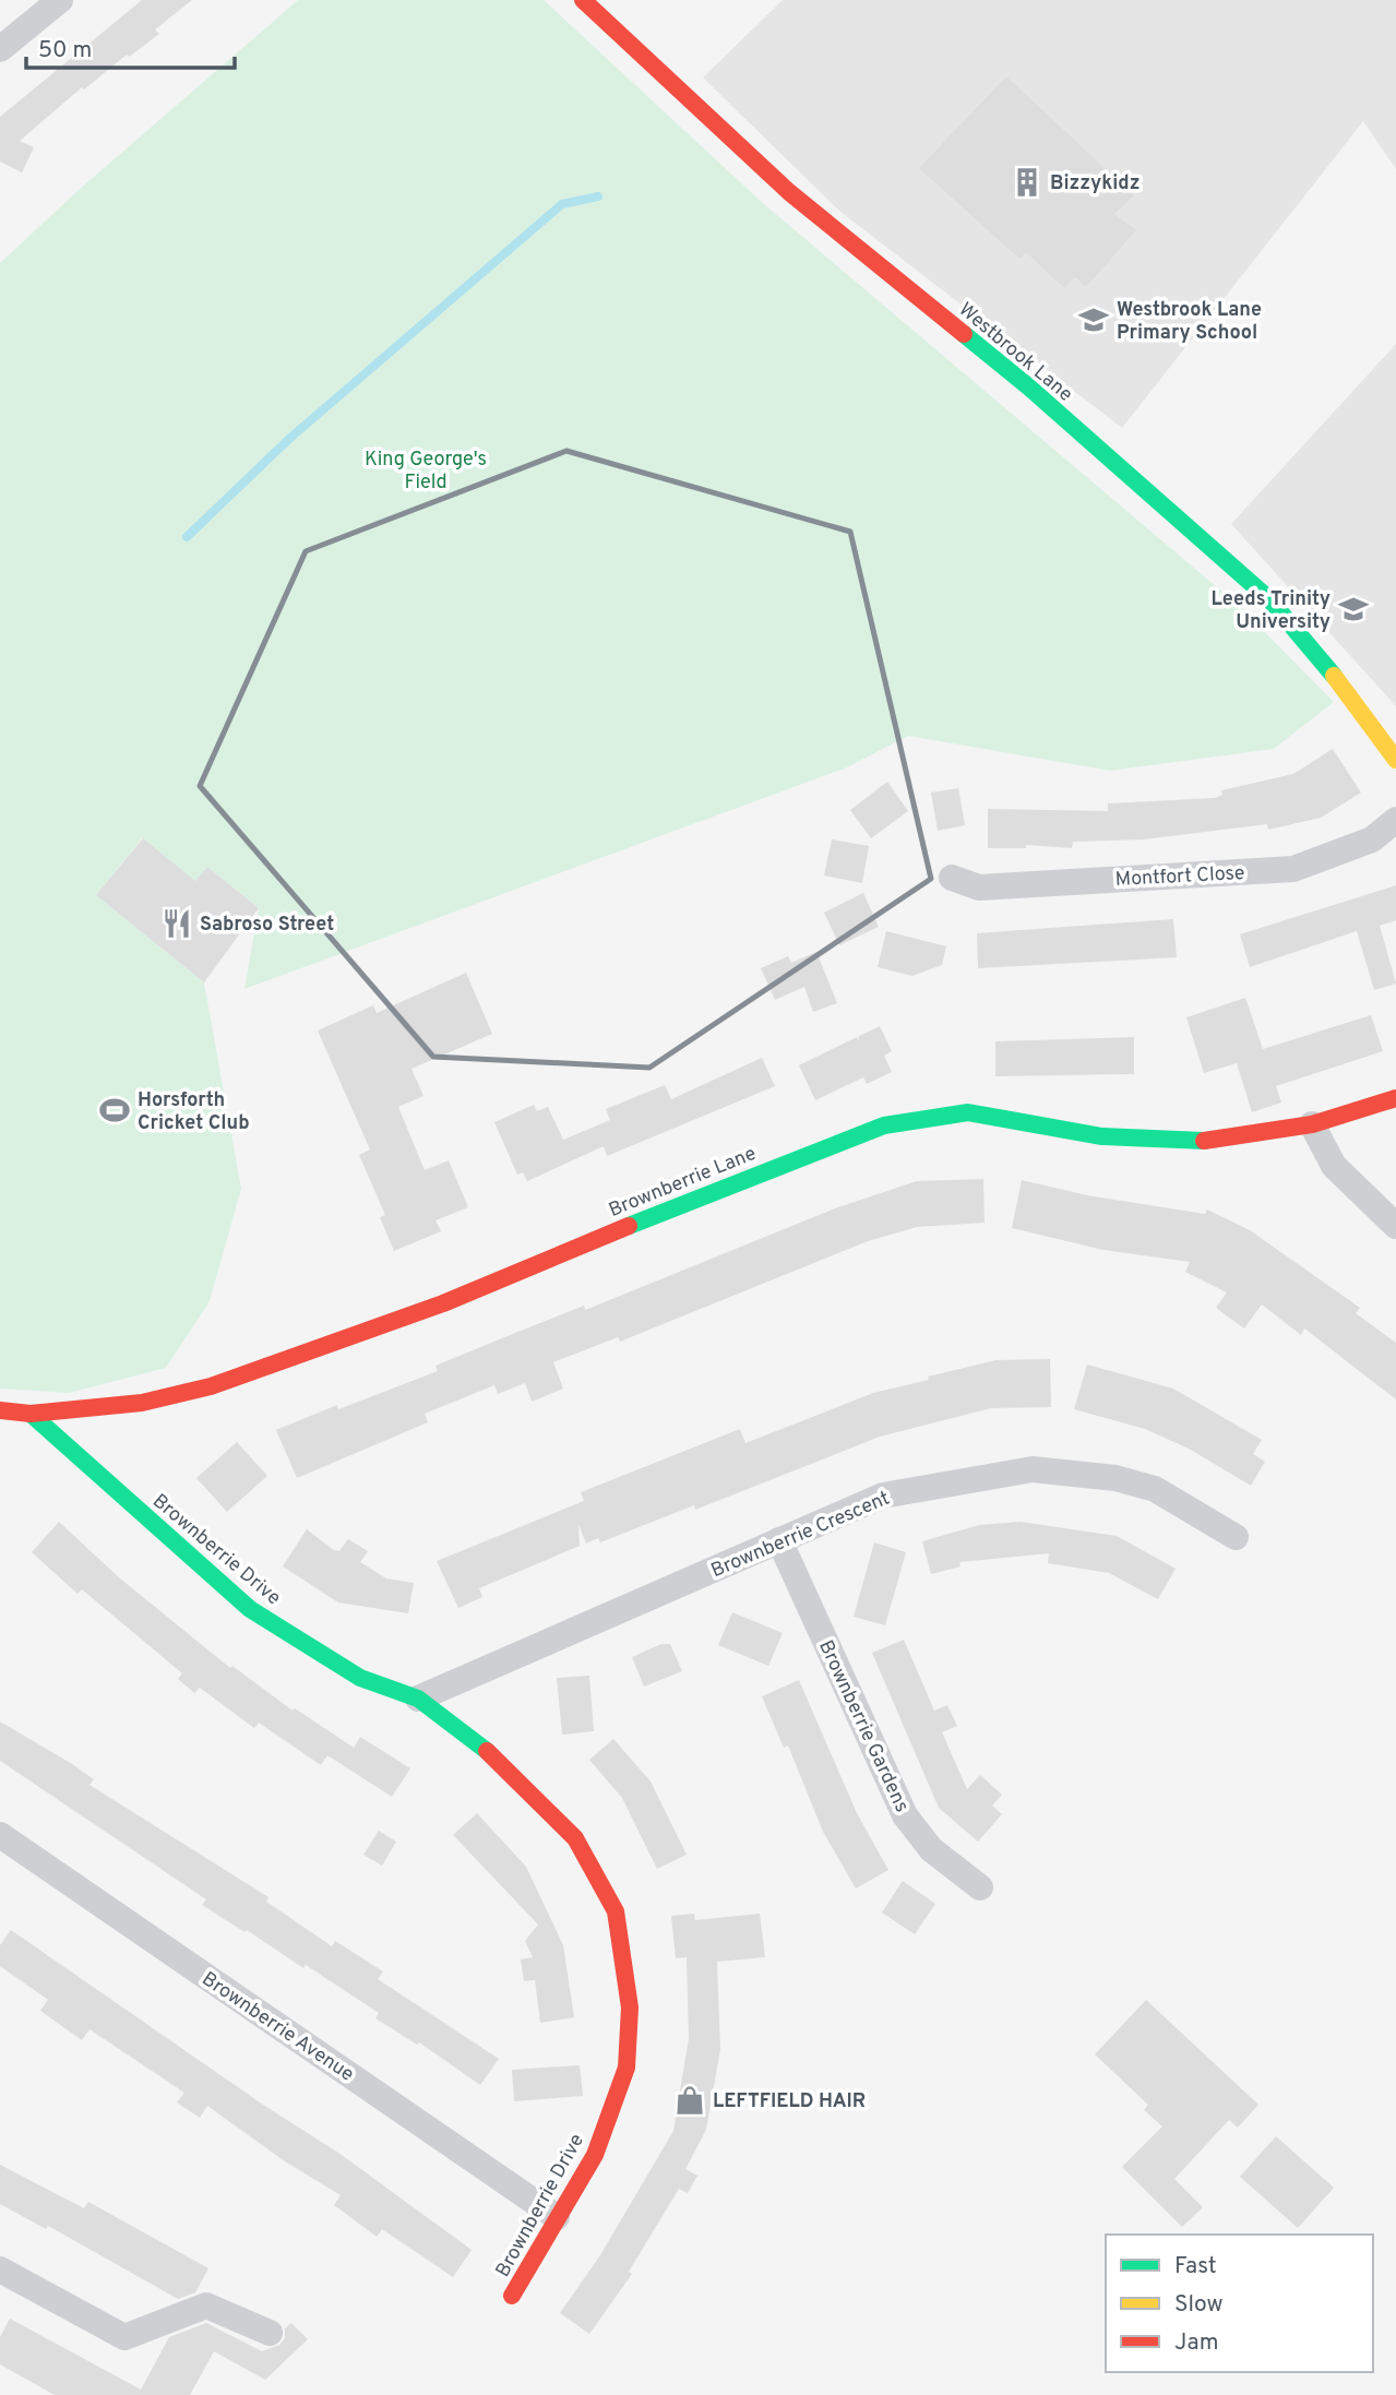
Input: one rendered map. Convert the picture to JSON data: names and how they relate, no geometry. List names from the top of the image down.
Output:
{
  "streets": {
    "street": [
      "Westbrook Lane",
      "Montfort Close",
      "Brownberrie Lane",
      "Brownberrie Crescent",
      "Brownberrie Drive",
      "Brownberrie Gardens",
      "Brownberrie Avenue"
    ]
  },
  "crossings": [
    ["Brownberrie Lane", "Brownberrie Drive"],
    ["Brownberrie Crescent", "Brownberrie Drive"],
    ["Brownberrie Crescent", "Brownberrie Gardens"],
    ["Brownberrie Drive", "Brownberrie Avenue"]
  ],
  "parks": ["King George's Field"],
  "places": {
    "building": ["Bizzykidz"],
    "school or university": ["Westbrook Lane Primary School", "Leeds Trinity University"],
    "restaurant": ["Sabroso Street"],
    "sports": ["Horsforth Cricket Club"],
    "shop": ["LEFTFIELD HAIR"]
  },
  "legend": ["Fast", "Slow", "Jam"],
  "scale_bar": "50 m"
}
